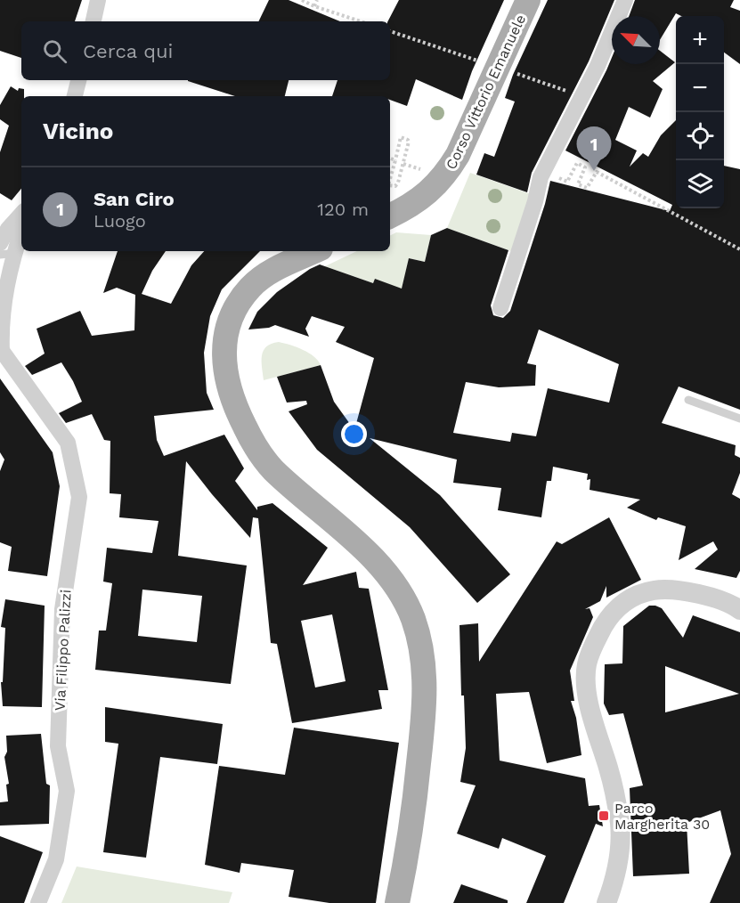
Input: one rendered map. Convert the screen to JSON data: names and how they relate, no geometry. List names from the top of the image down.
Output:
{
  "streets": {
    "main road": ["Corso Vittorio Emanuele"],
    "street": ["Via Filippo Palizzi"]
  },
  "places": {
    "transit": ["Parco Margherita 30"]
  },
  "north": "top left",
  "page": {
    "map_buttons": ["+", "−"],
    "search": "Cerca qui",
    "heading": "Vicino",
    "pins": "1",
    "list": [
      {
        "mark": "1",
        "name": "San Ciro",
        "note": "Luogo",
        "value": "120 m"
      }
    ]
  }
}
